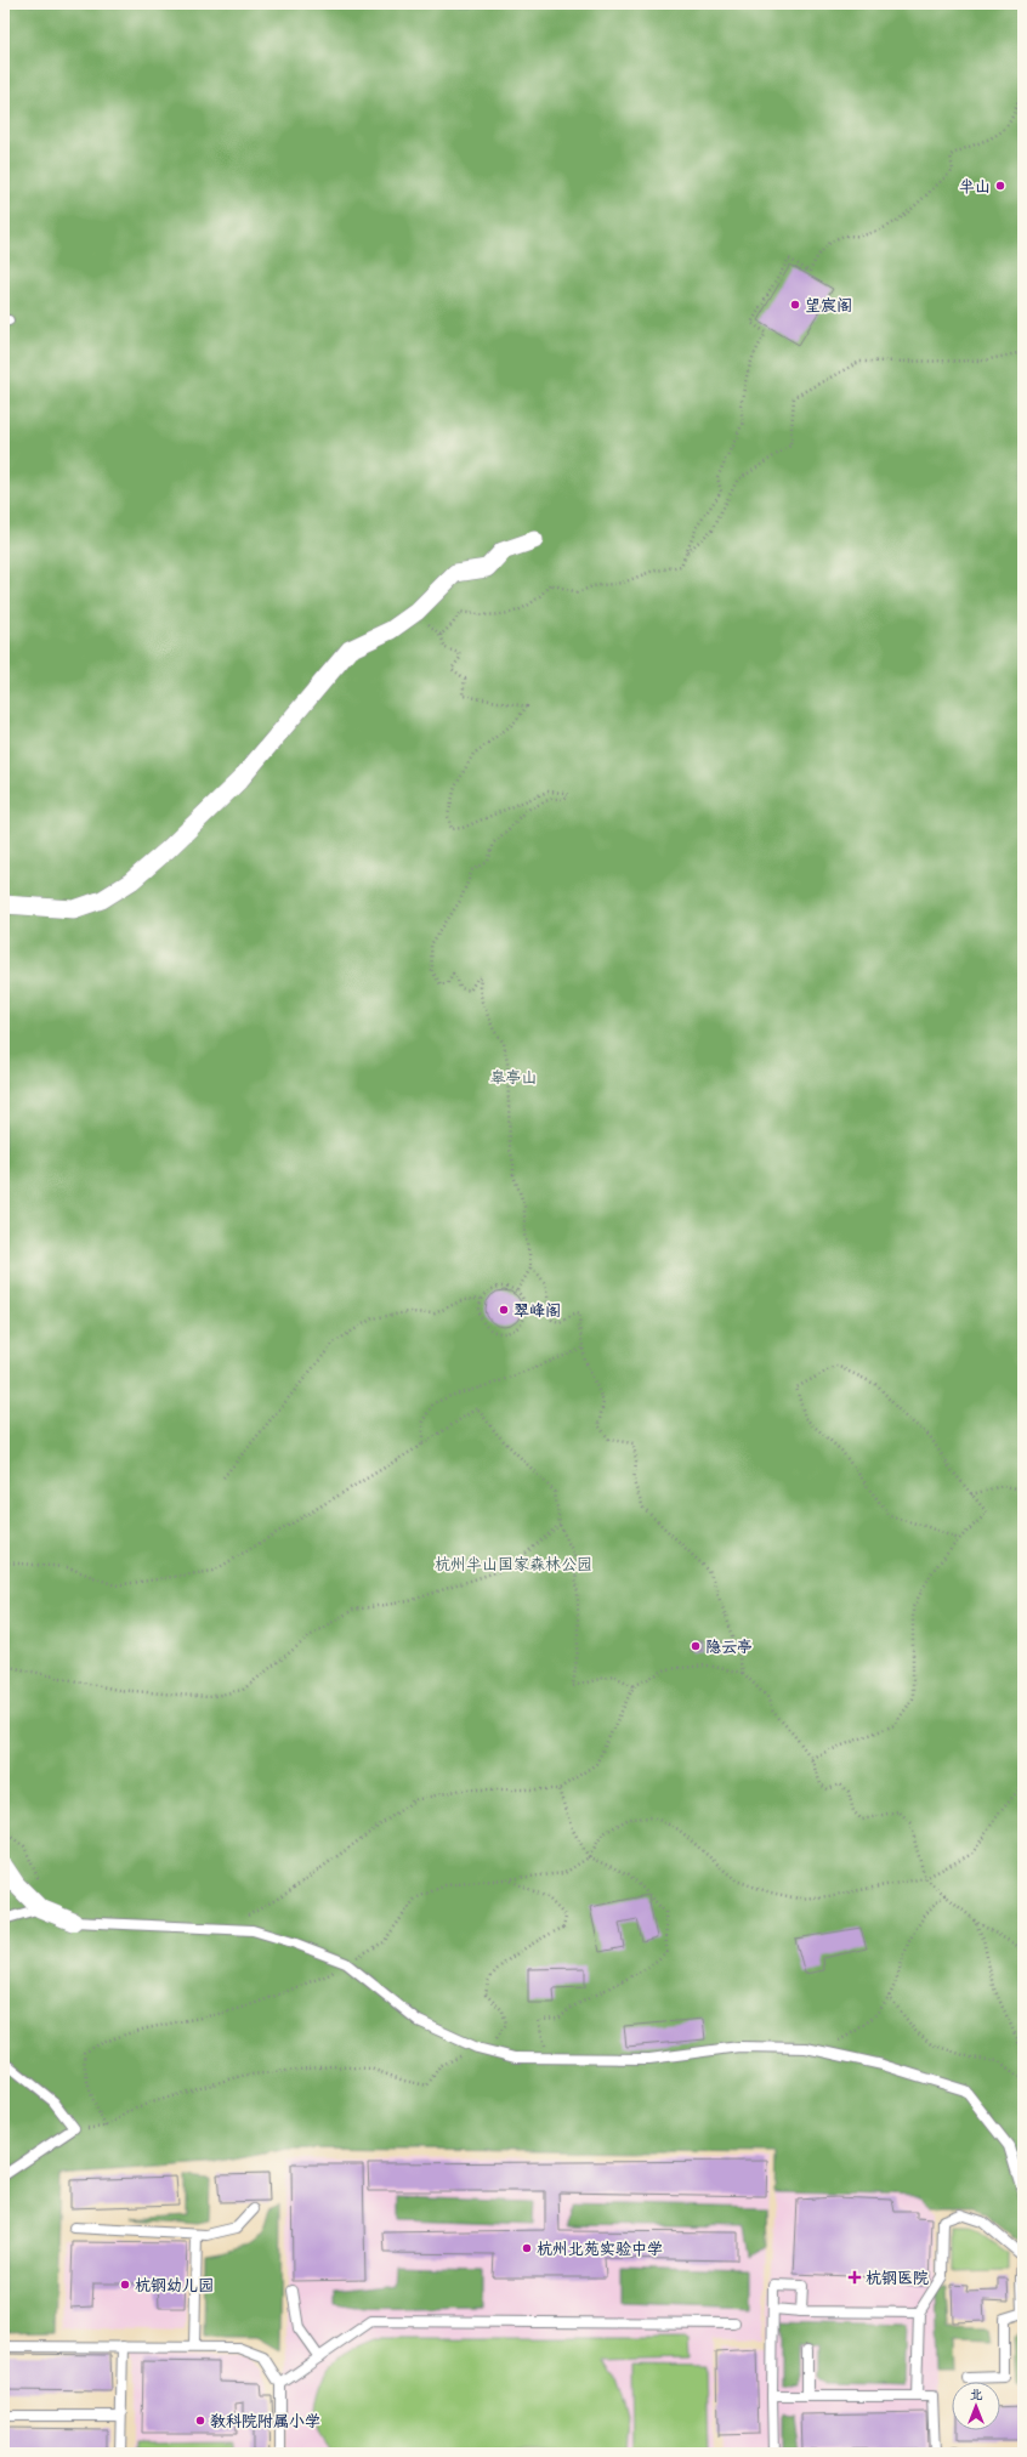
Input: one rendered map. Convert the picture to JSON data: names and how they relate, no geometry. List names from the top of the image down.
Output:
{
  "parks": ["皋亭山", "杭州半山国家森林公园"],
  "places": {
    "other": [
      "半山",
      "望宸阁",
      "翠峰阁",
      "隐云亭",
      "杭州北苑实验中学",
      "杭钢幼儿园",
      "教科院附属小学"
    ],
    "health": ["杭钢医院"]
  },
  "north": "top"
}
